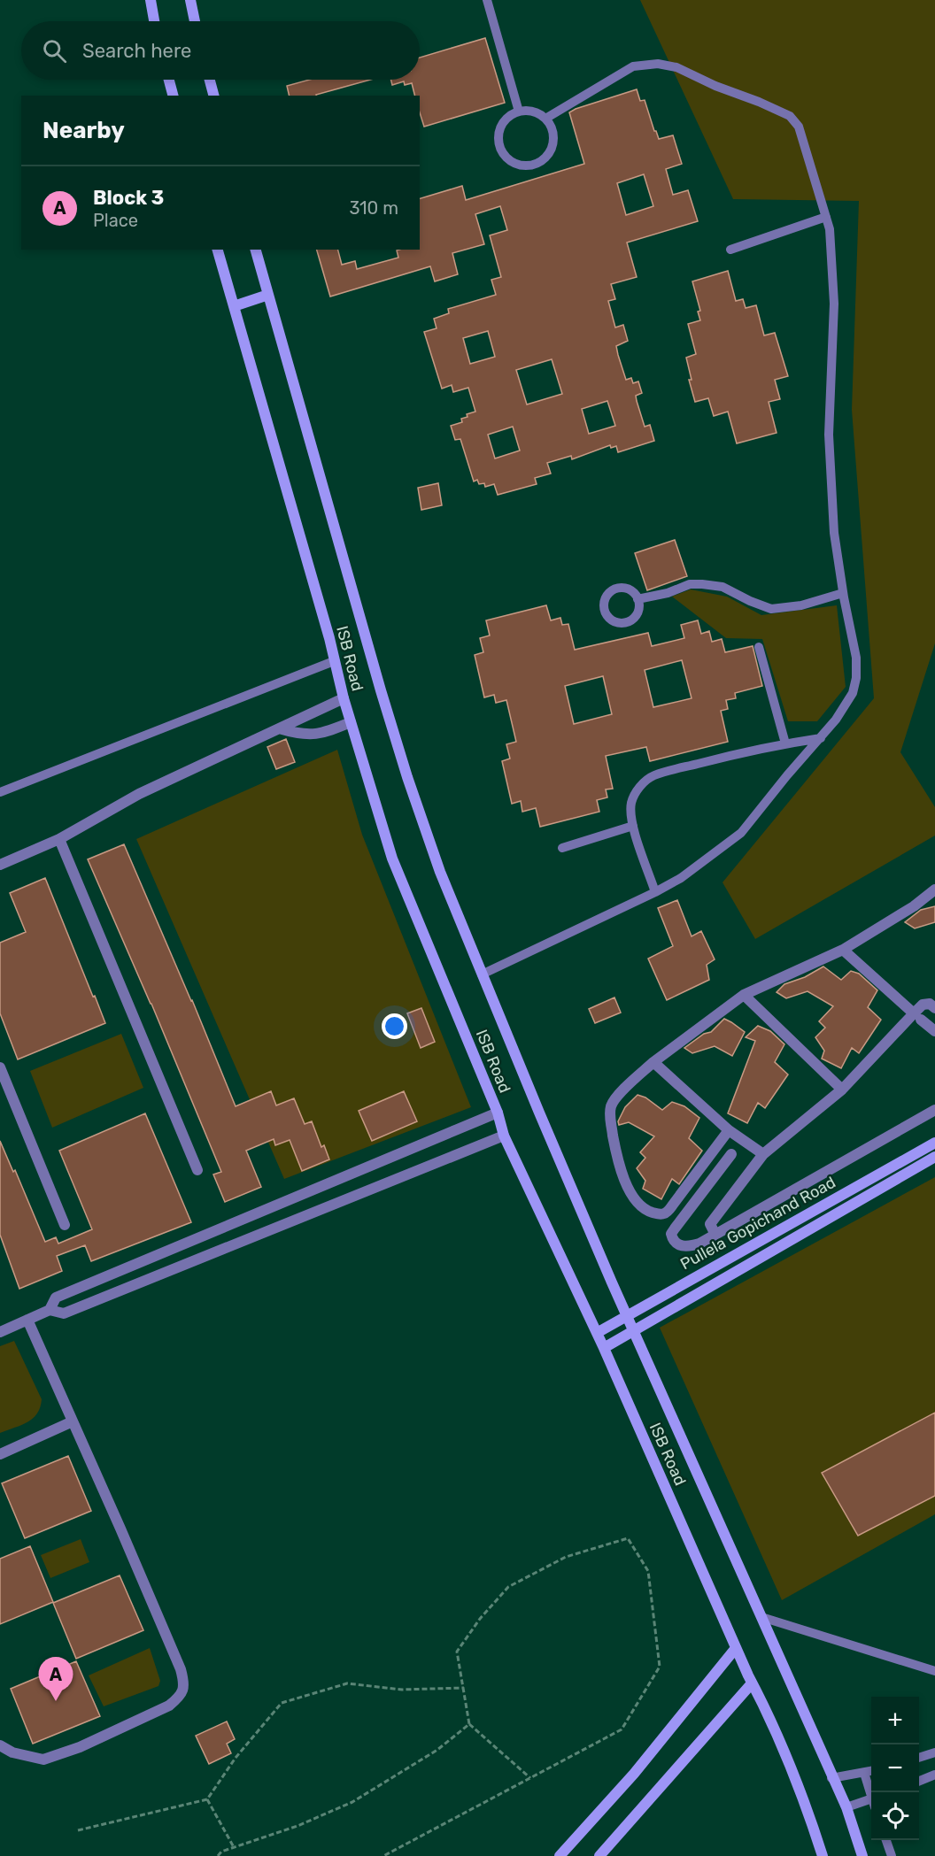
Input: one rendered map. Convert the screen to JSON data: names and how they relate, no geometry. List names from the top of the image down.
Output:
{
  "streets": {
    "main road": ["ISB Road", "Pullela Gopichand Road"]
  },
  "crossings": [
    ["ISB Road", "Pullela Gopichand Road"]
  ],
  "page": {
    "search": "Search here",
    "heading": "Nearby",
    "list": [
      {
        "mark": "A",
        "name": "Block 3",
        "note": "Place",
        "value": "310 m"
      }
    ],
    "pins": "A",
    "map_buttons": ["+", "−"]
  }
}
